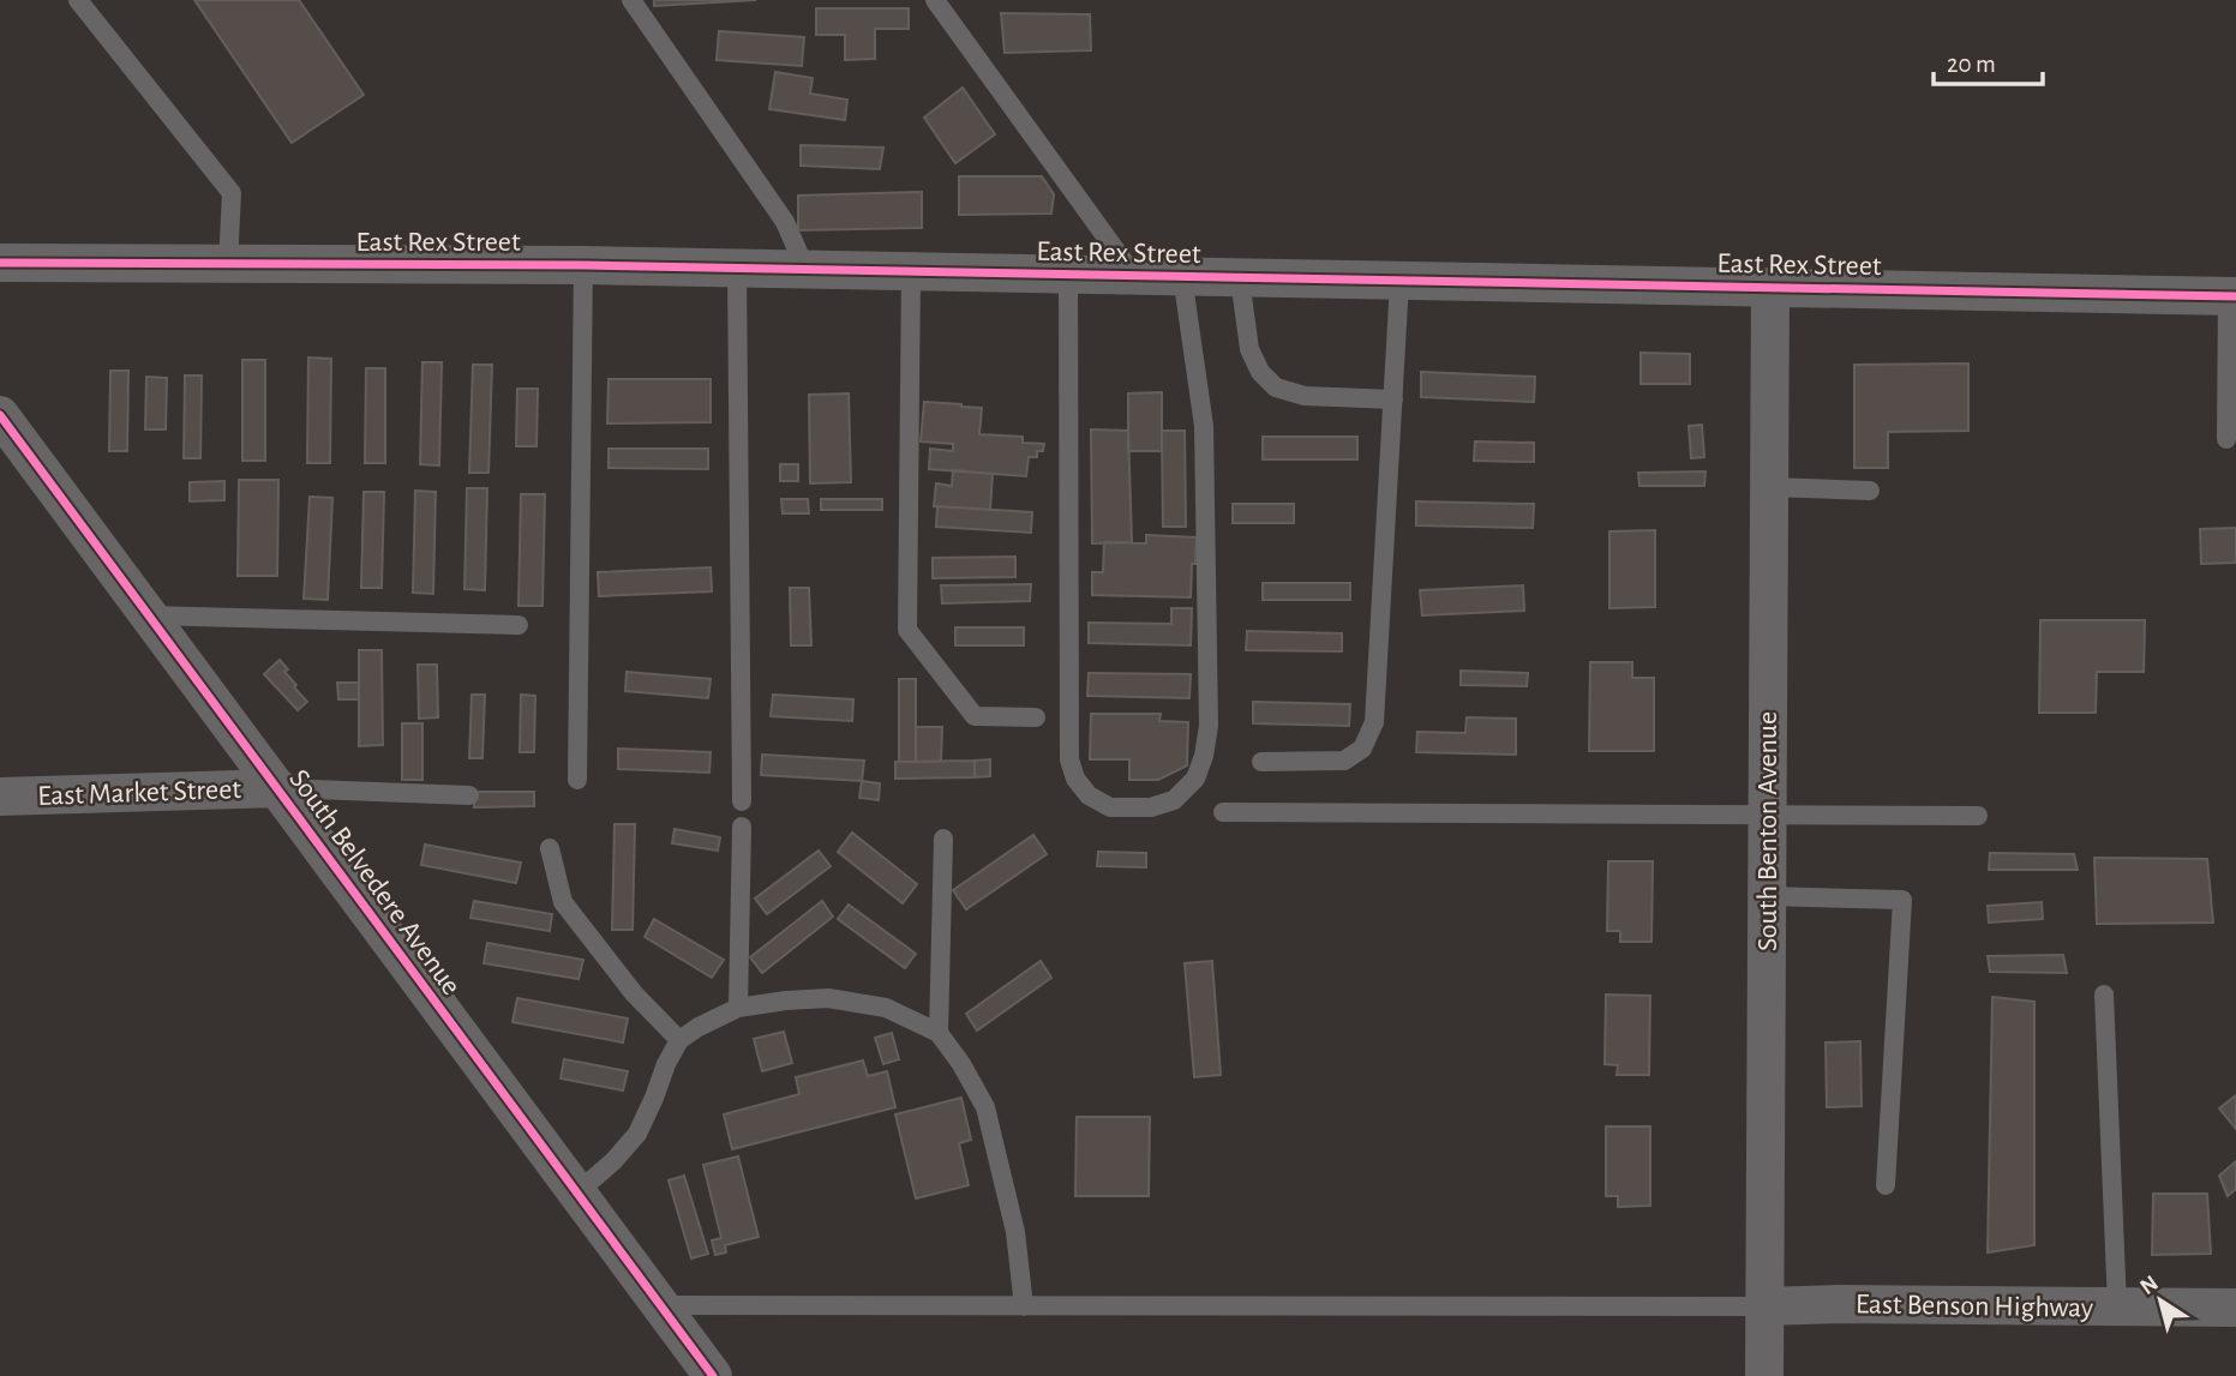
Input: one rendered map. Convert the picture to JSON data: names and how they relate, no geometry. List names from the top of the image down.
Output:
{
  "streets": {
    "street": [
      "East Rex Street",
      "East Market Street",
      "South Benton Avenue",
      "South Belvedere Avenue",
      "East Benson Highway"
    ]
  },
  "crossings": [
    ["East Rex Street", "South Benton Avenue"],
    ["East Market Street", "South Belvedere Avenue"],
    ["South Benton Avenue", "East Benson Highway"]
  ],
  "scale_bar": "20 m",
  "north": "top left"
}
